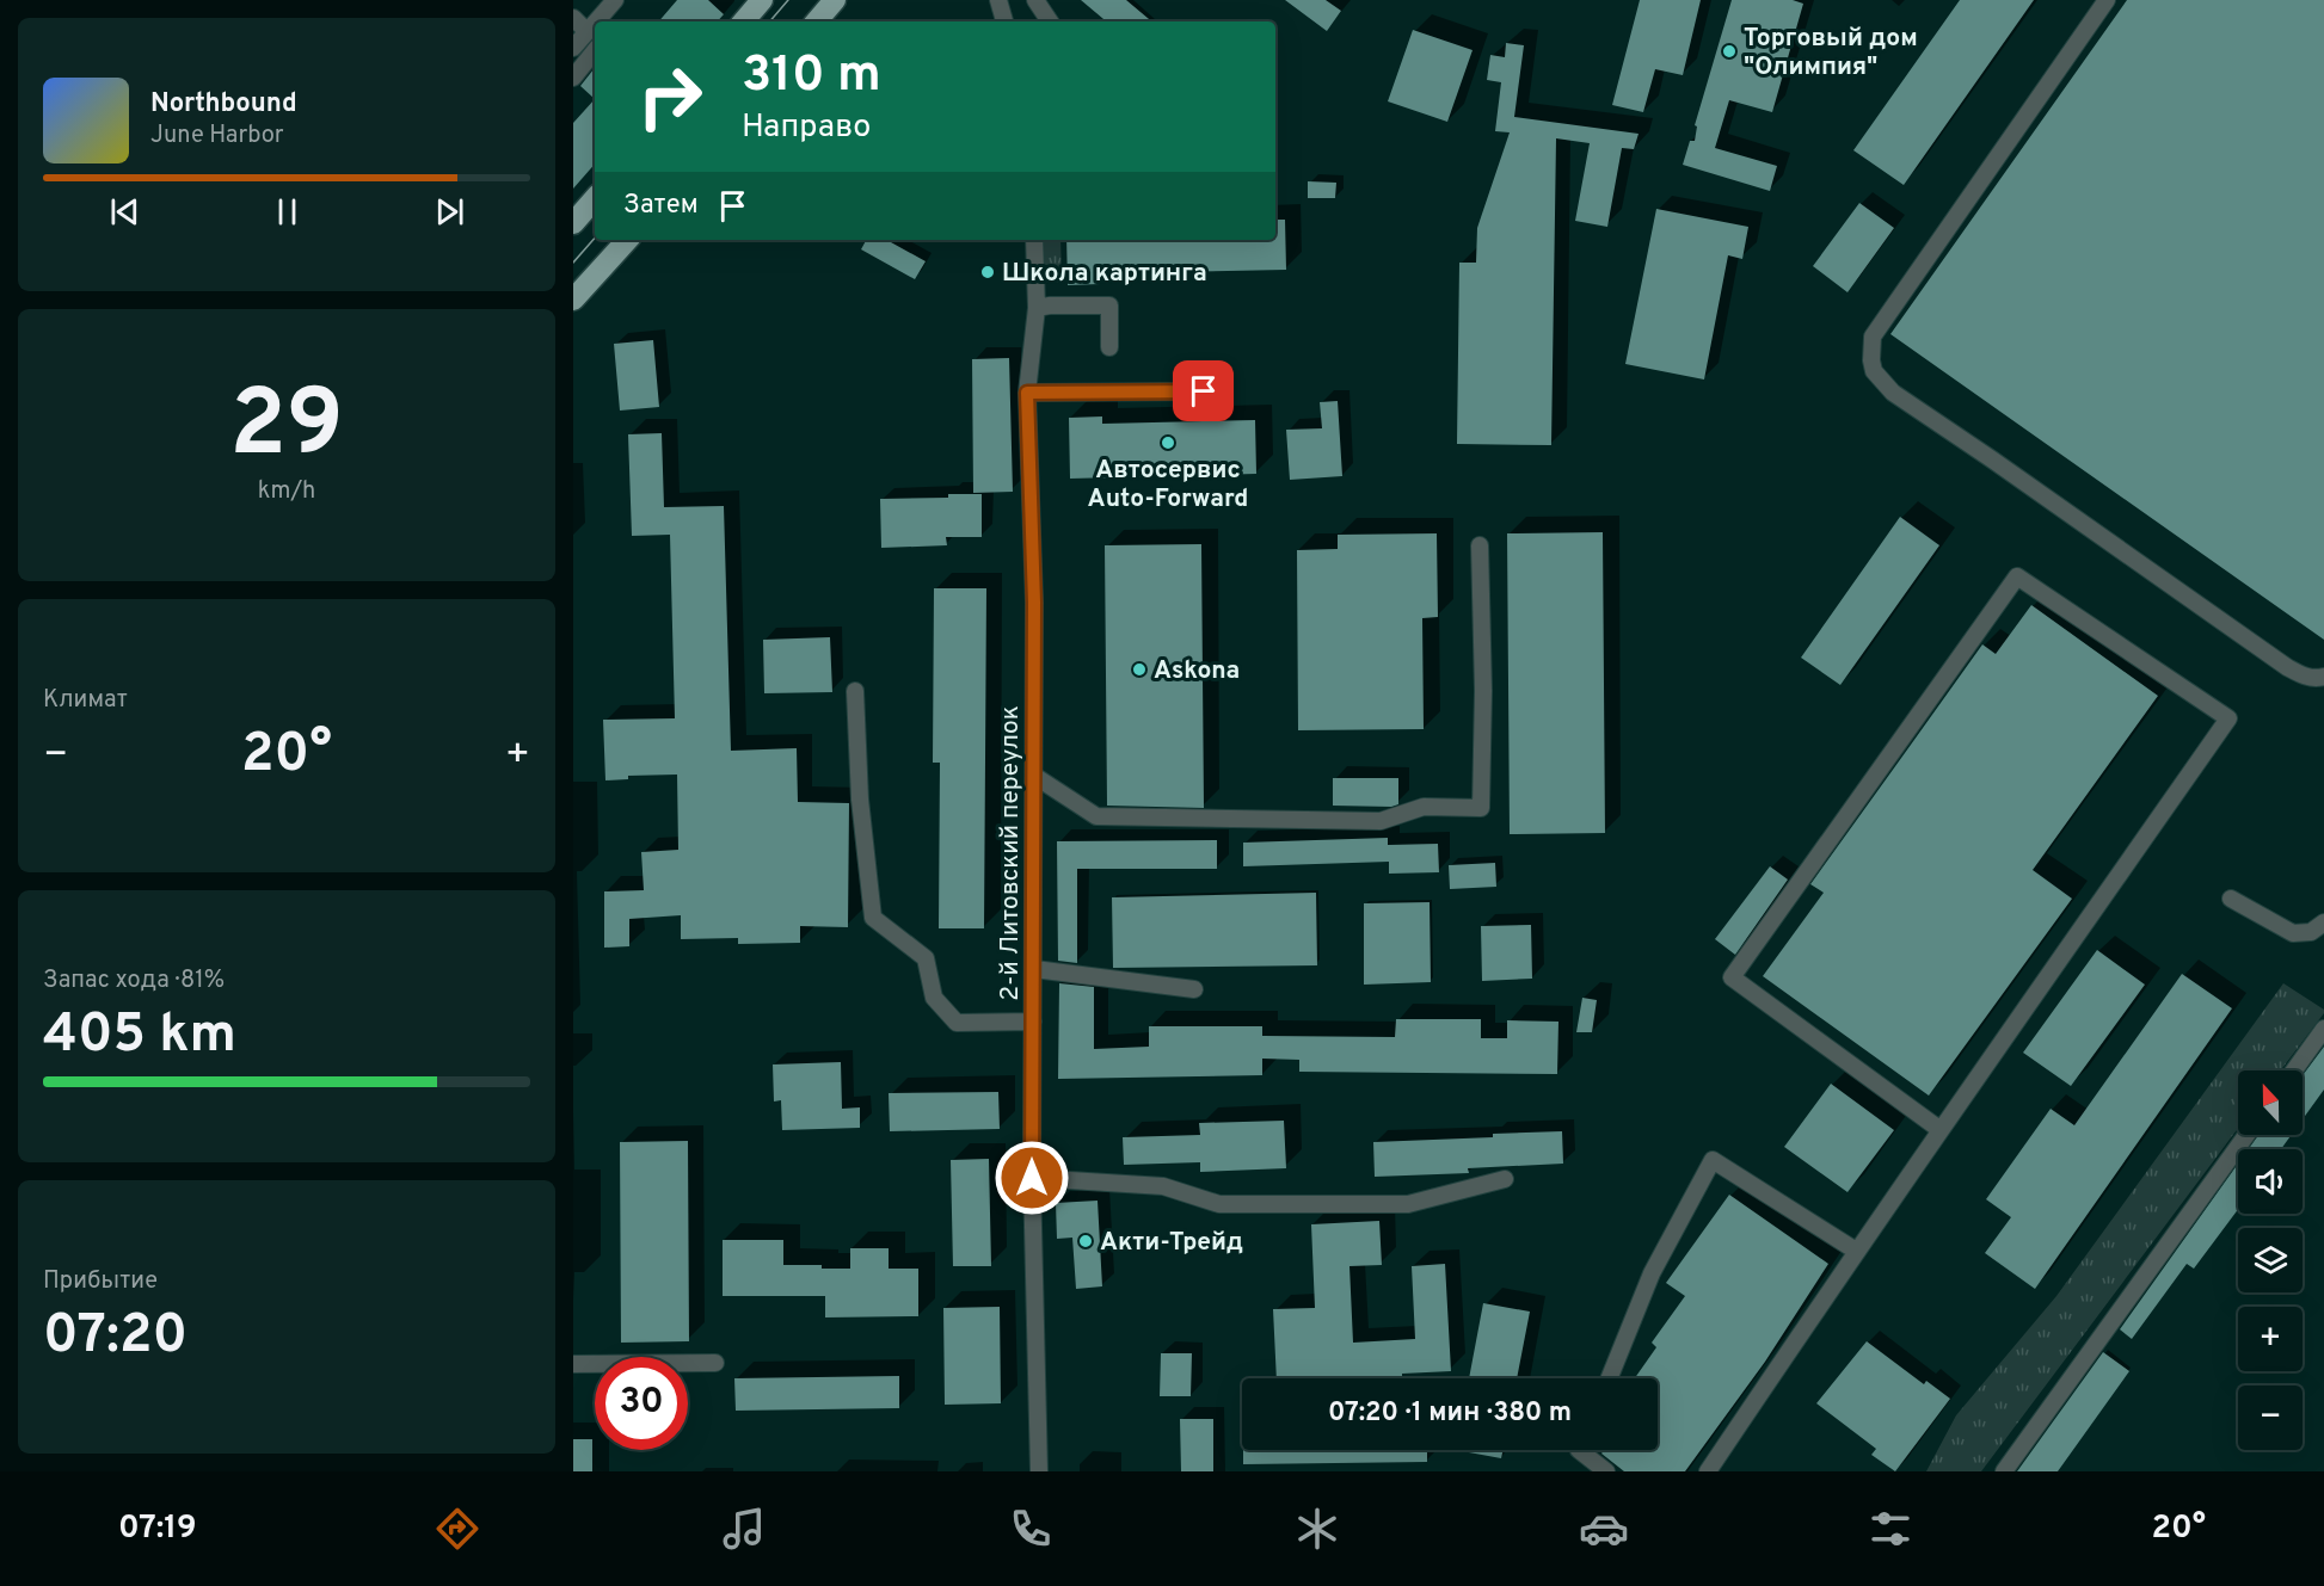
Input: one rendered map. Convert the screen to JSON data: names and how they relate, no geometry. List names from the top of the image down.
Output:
{
  "streets": {
    "street": ["2-й Литовский переулок"]
  },
  "places": [
    "Торговый дом \"Олимпия\"",
    "Школа картинга",
    "Автосервис Auto-Forward",
    "Askona",
    "Акти-Трейд"
  ],
  "north": "top",
  "page": {
    "turn": ["310 m", "Направо"],
    "song": ["Northbound", "June Harbor"],
    "then": "Затем",
    "tile": [
      ["29", "km/h"],
      "Климат",
      ["Запас хода · 81%", "405 km"],
      ["Прибытие", "07:20"]
    ],
    "heat": ["−", "20°", "+"],
    "map_buttons": ["+", "−"],
    "limit": "30",
    "trip": "07:20 · 1 мин · 380 m",
    "tabs": ["07:19", "20°"]
  }
}
